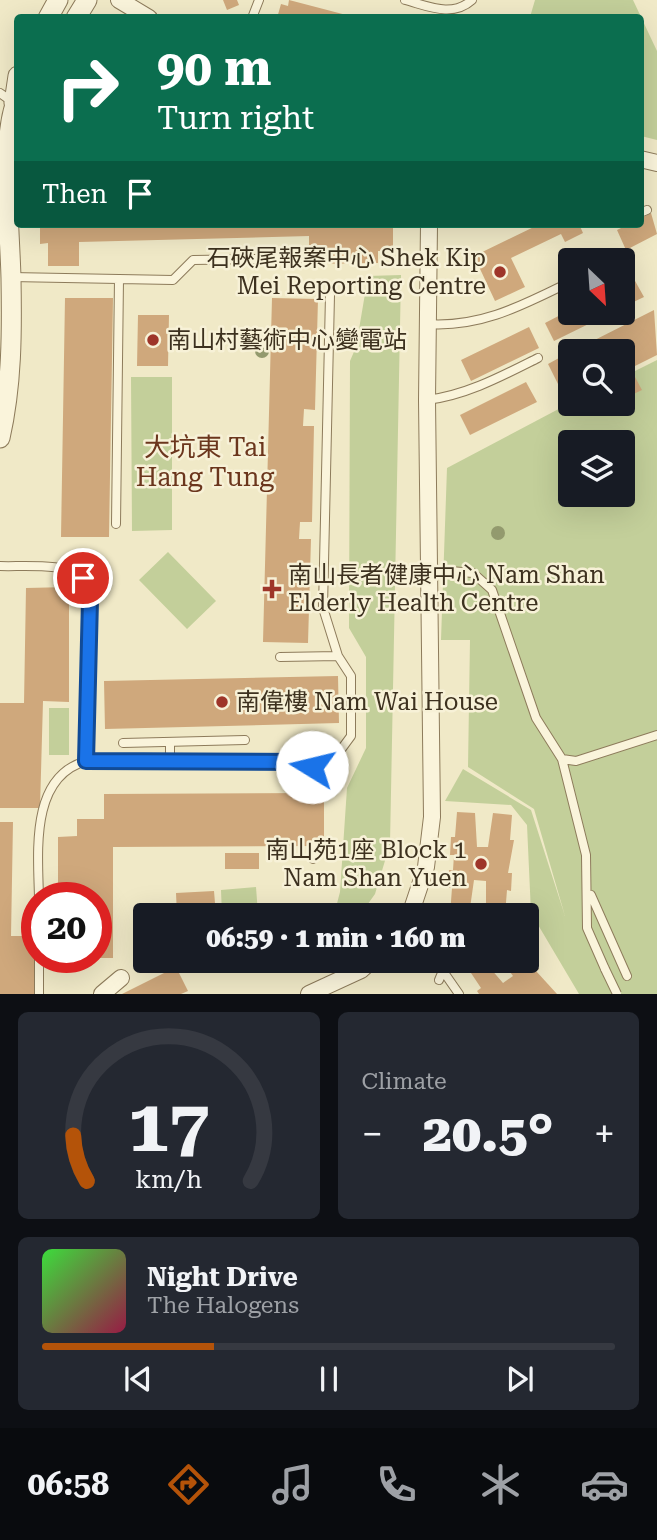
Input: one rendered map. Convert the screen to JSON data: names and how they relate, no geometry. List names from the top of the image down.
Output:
{
  "districts": ["大坑東 Tai Hang Tung"],
  "places": {
    "other": [
      "石硤尾報案中心 Shek Kip Mei Reporting Centre",
      "南山村藝術中心變電站",
      "南偉樓 Nam Wai House",
      "南山苑1座 Block 1 Nam Shan Yuen"
    ],
    "health": ["南山長者健康中心 Nam Shan Elderly Health Centre"]
  },
  "north": "bottom right",
  "page": {
    "turn": ["90 m", "Turn right"],
    "then": "Then",
    "limit": "20",
    "trip": "06:59 · 1 min · 160 m",
    "tile": "Climate",
    "heat": ["−", "20.5°", "+"],
    "song": ["Night Drive", "The Halogens"],
    "tabs": "06:58",
    "gauge": ["17", "km/h"]
  }
}
